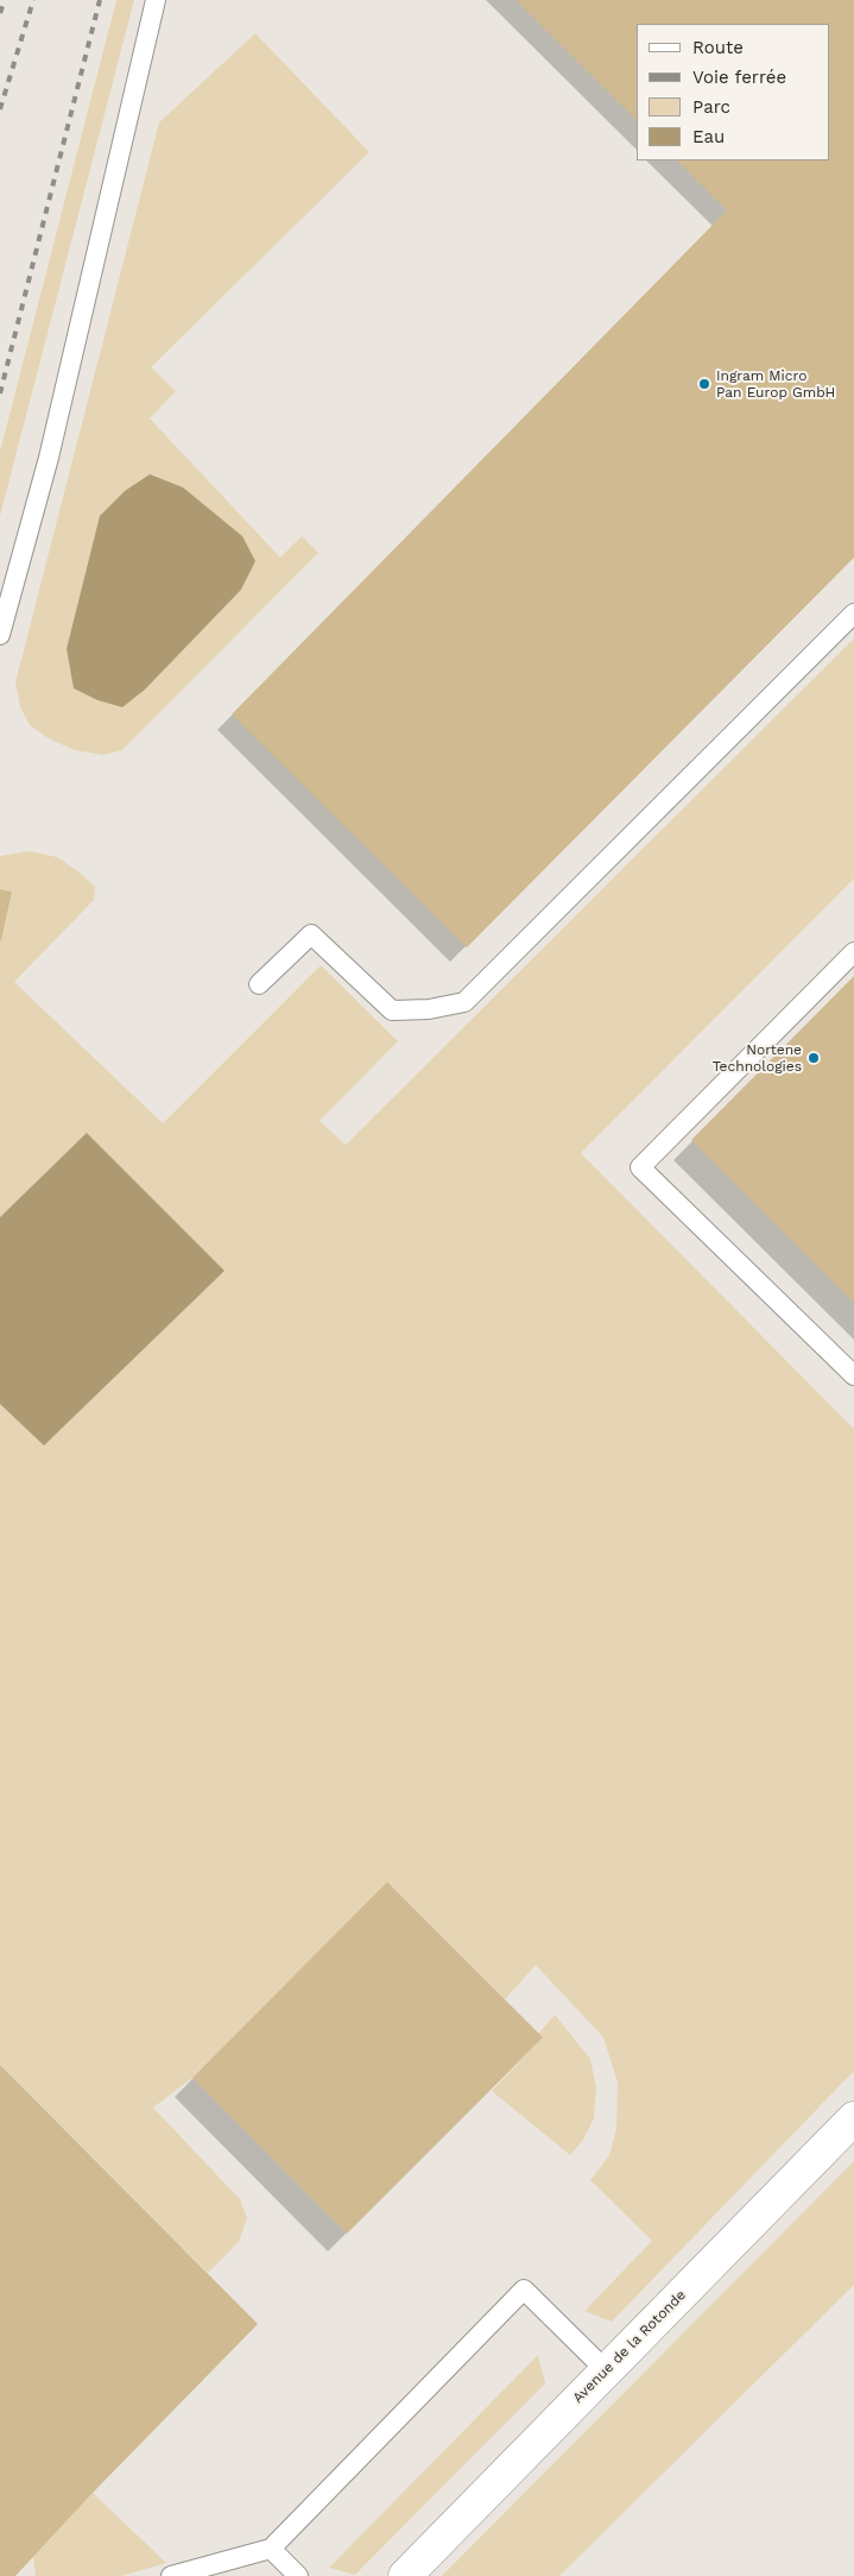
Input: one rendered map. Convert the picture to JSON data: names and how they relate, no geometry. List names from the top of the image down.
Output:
{
  "streets": {
    "street": ["Avenue de la Rotonde"]
  },
  "places": ["Ingram Micro Pan Europ GmbH", "Nortene Technologies"],
  "legend": [
    "Route",
    "Voie ferrée",
    "Parc",
    "Eau"
  ]
}
